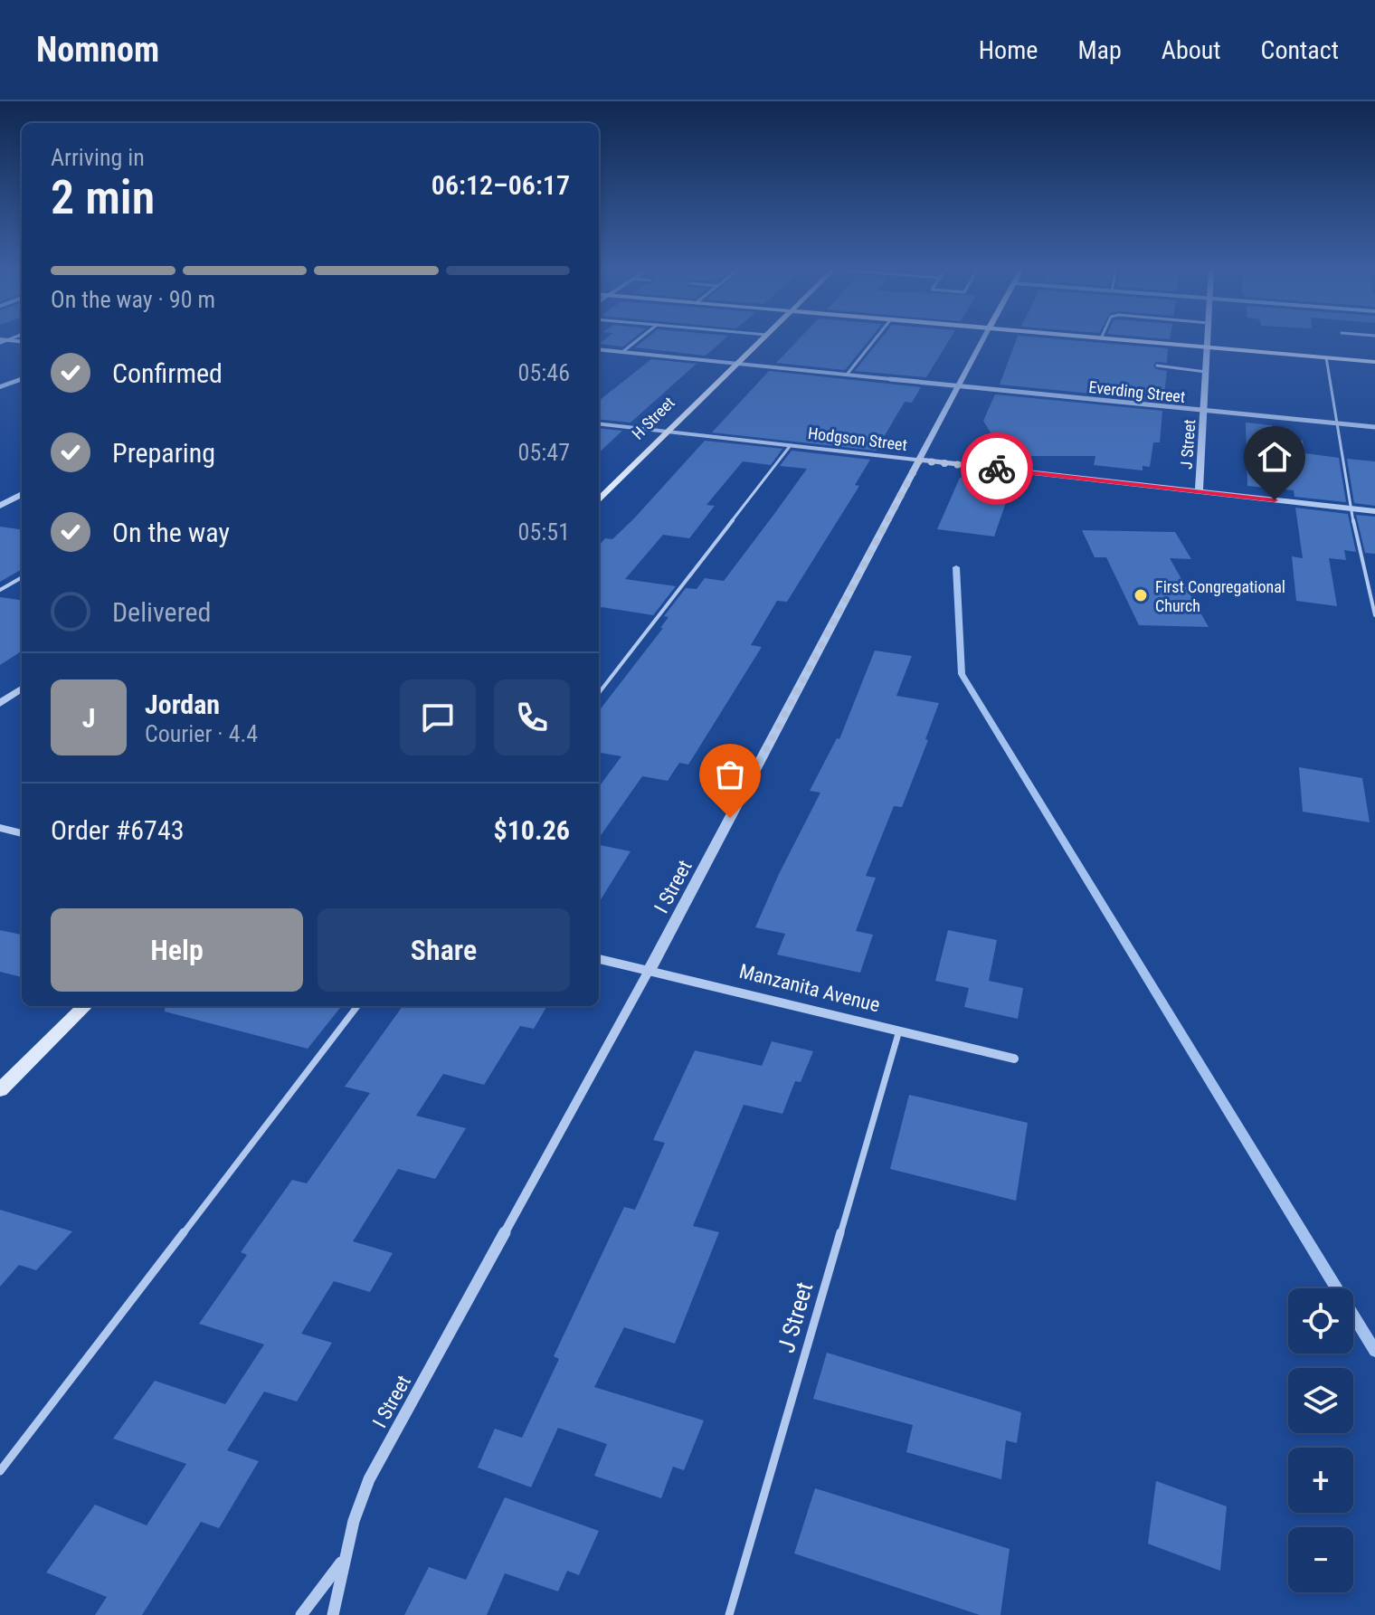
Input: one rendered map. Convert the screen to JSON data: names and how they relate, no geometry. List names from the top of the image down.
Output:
{
  "streets": {
    "main road": ["H Street"],
    "street": [
      "Everding Street",
      "Hodgson Street",
      "J Street",
      "I Street",
      "Manzanita Avenue"
    ]
  },
  "crossings": [
    ["Everding Street", "H Street"],
    ["Everding Street", "J Street"],
    ["Everding Street", "I Street"],
    ["H Street", "Hodgson Street"],
    ["Hodgson Street", "J Street"],
    ["Hodgson Street", "I Street"],
    ["J Street", "Manzanita Avenue"],
    ["I Street", "Manzanita Avenue"]
  ],
  "places": ["First Congregational Church"],
  "page": {
    "header": "Nomnom",
    "nav": [
      "Home",
      "Map",
      "About",
      "Contact"
    ],
    "heading": ["2 min", "Arriving in", "06:12–06:17"],
    "panel": [
      "Jordan",
      "Courier · 4.4",
      "Order #6743",
      "$10.26"
    ],
    "bar": "On the way · 90 m",
    "list": [
      ["Confirmed", "05:46"],
      ["Preparing", "05:47"],
      ["On the way", "05:51"],
      "Delivered"
    ],
    "round": "J",
    "buttons": ["Help", "Share"],
    "map_buttons": ["+", "−"]
  }
}
